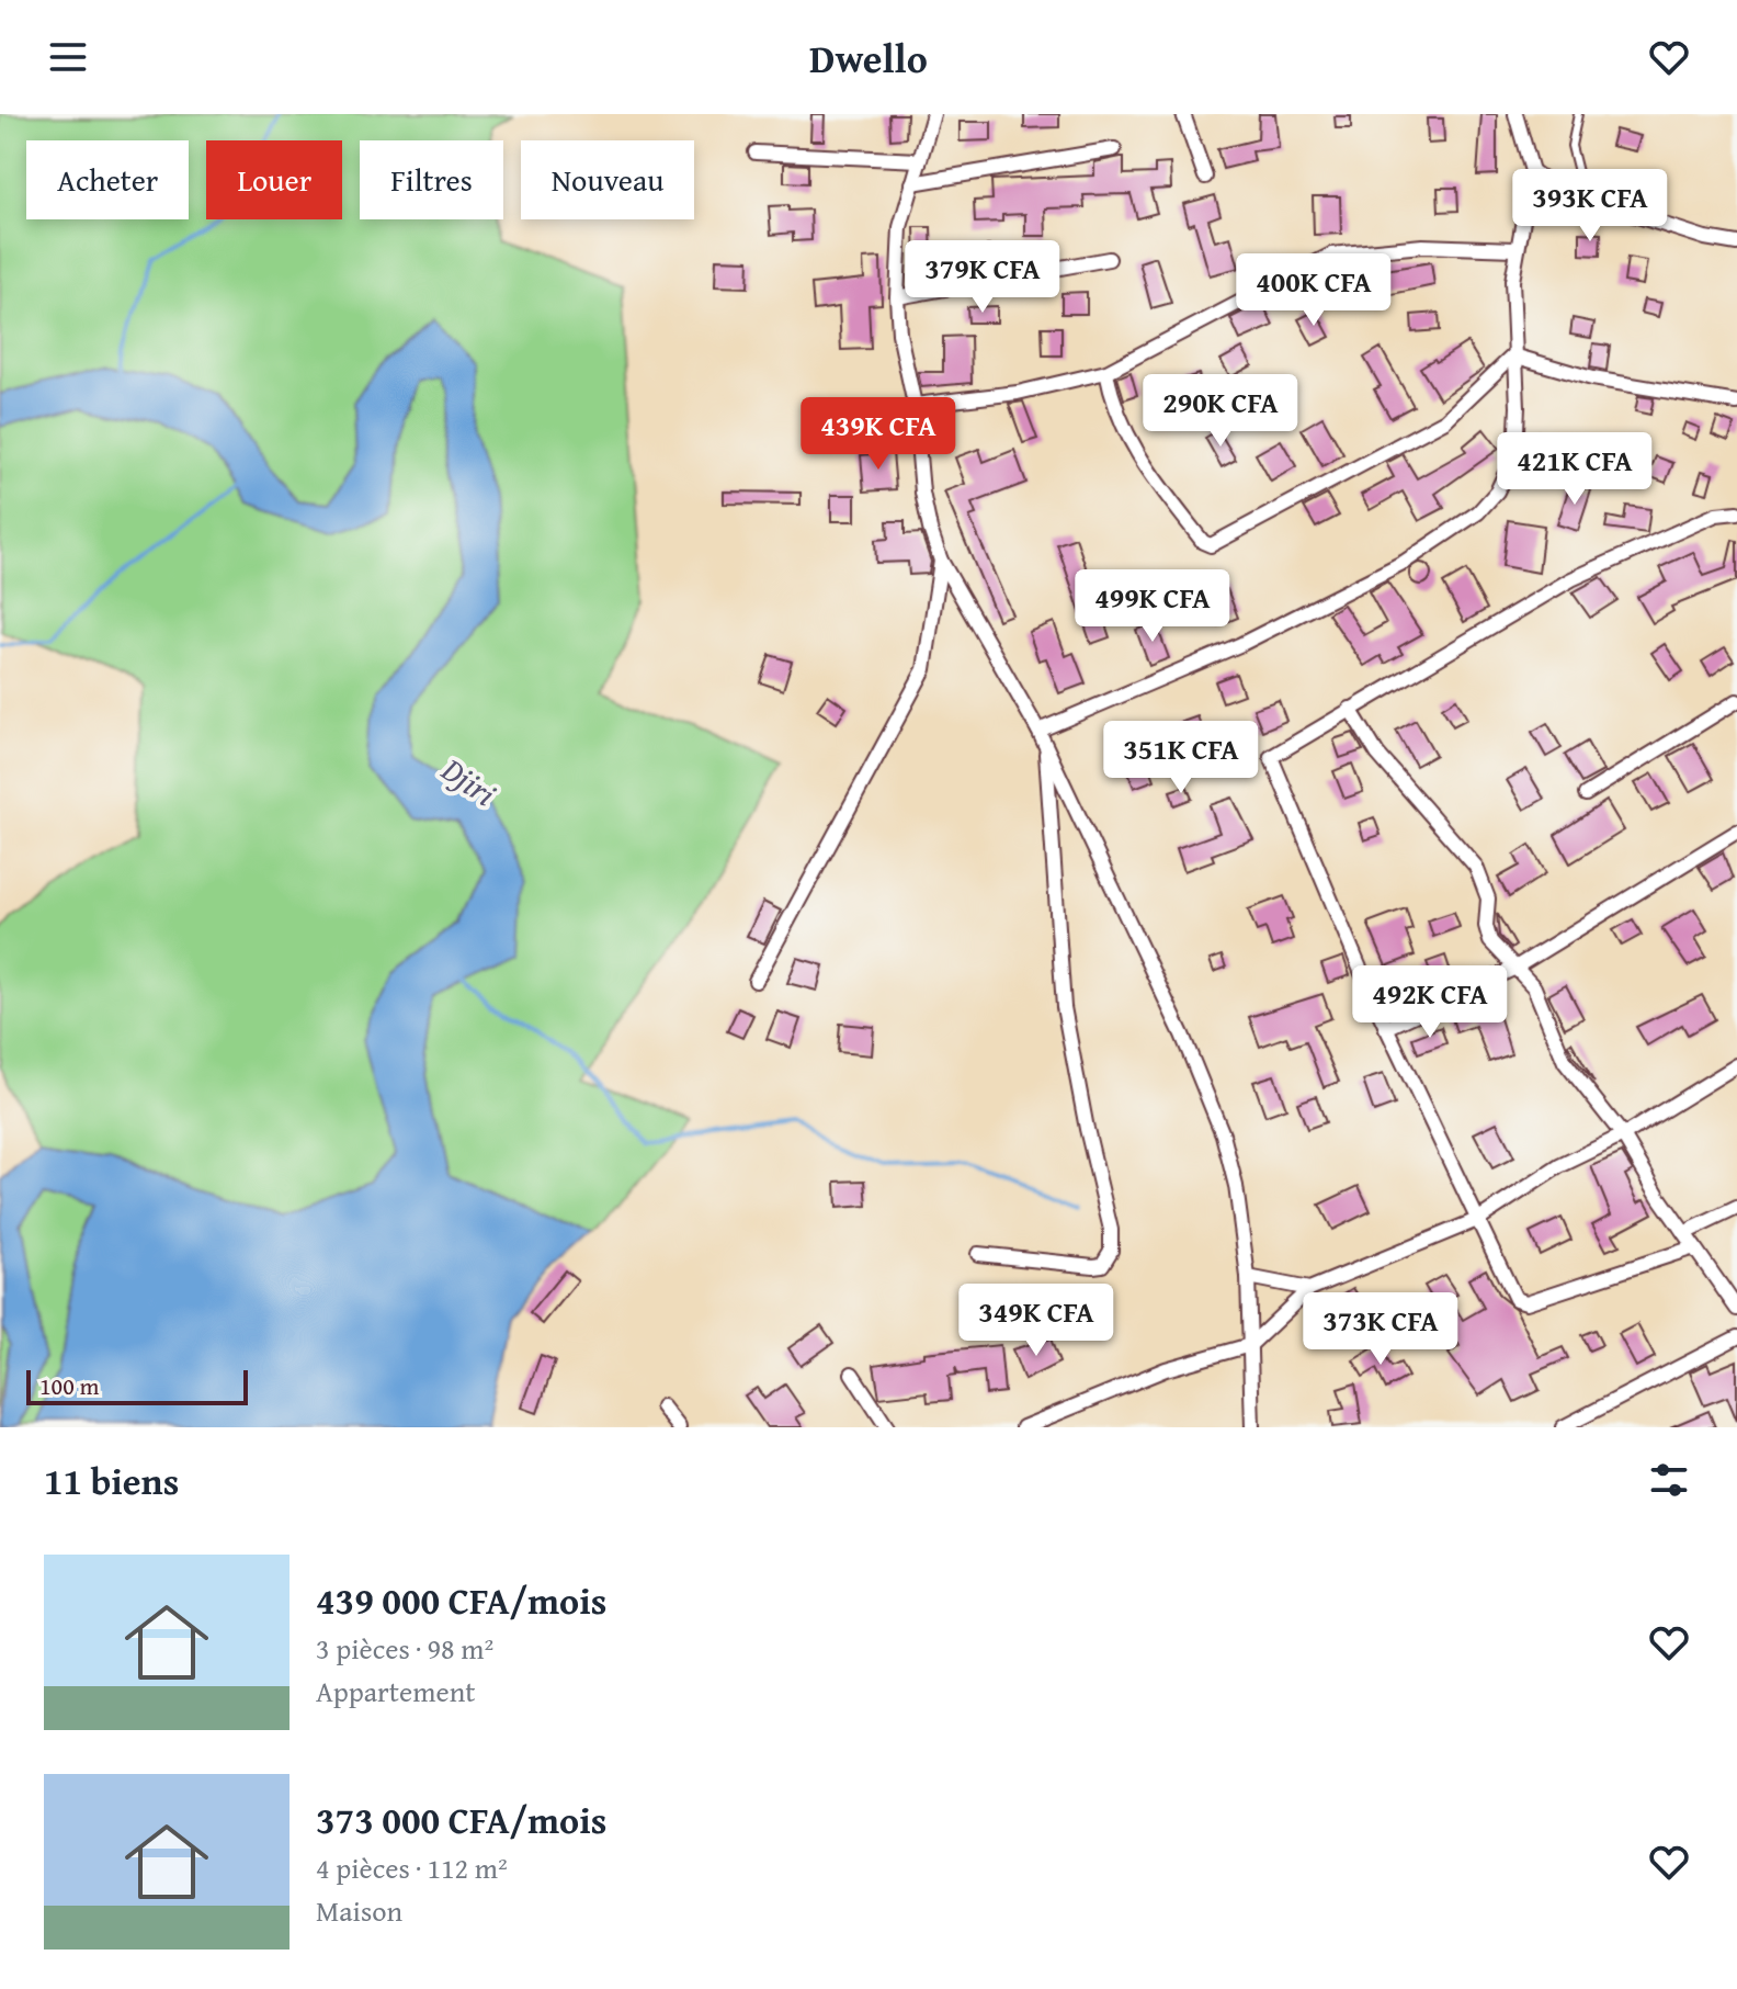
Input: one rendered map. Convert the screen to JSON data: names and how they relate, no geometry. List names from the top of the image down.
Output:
{
  "water": ["Djiri"],
  "scale_bar": "100 m",
  "page": {
    "header": "Dwello",
    "chip": [
      "Acheter",
      "Louer",
      "Filtres",
      "Nouveau"
    ],
    "price": [
      "393K CFA",
      "379K CFA",
      "400K CFA",
      "290K CFA",
      "439K CFA",
      "421K CFA",
      "499K CFA",
      "351K CFA",
      "492K CFA",
      "349K CFA",
      "373K CFA"
    ],
    "scale": "100 m",
    "heading": "11 biens",
    "list": [
      {
        "name": "439 000 CFA/mois",
        "note": "3 pièces · 98 m² · Appartement"
      },
      {
        "name": "373 000 CFA/mois",
        "note": "4 pièces · 112 m² · Maison"
      }
    ]
  }
}
